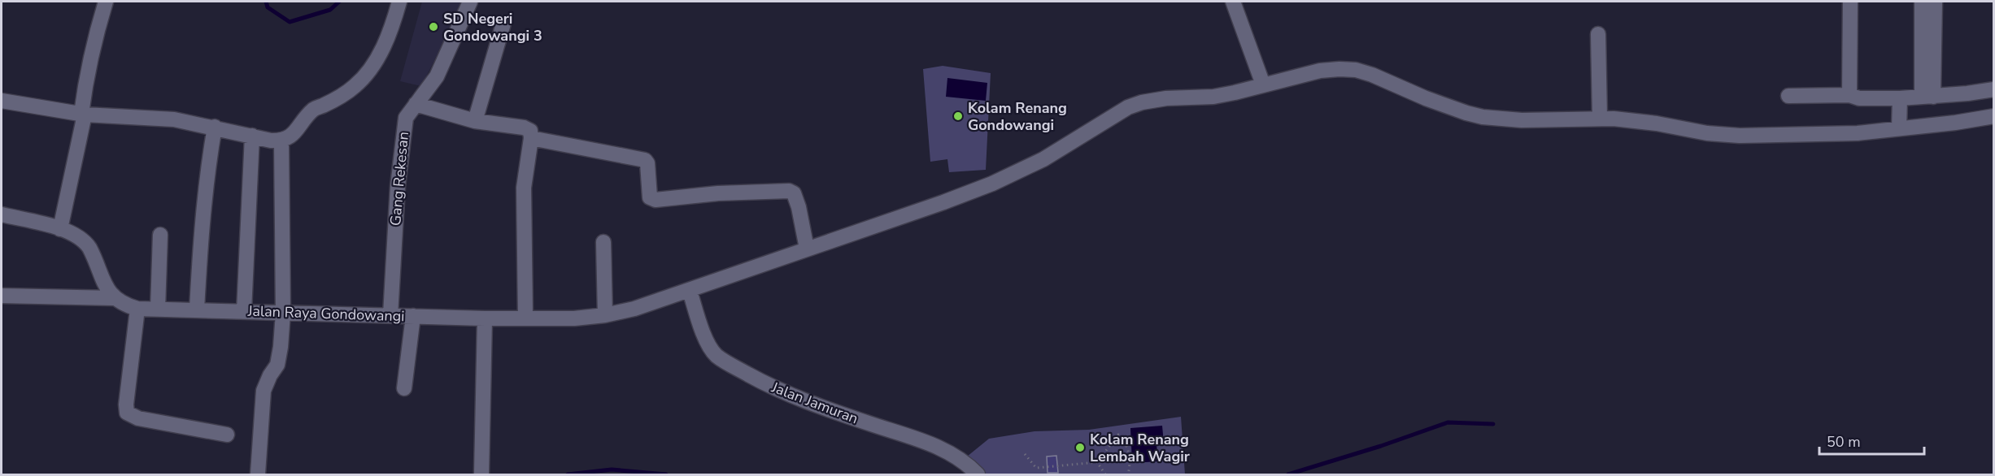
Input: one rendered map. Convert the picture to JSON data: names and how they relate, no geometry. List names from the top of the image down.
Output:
{
  "streets": {
    "street": ["Gang Rekesan", "Jalan Raya Gondowangi", "Jalan Jamuran"]
  },
  "crossings": [
    ["Gang Rekesan", "Jalan Raya Gondowangi"],
    ["Jalan Raya Gondowangi", "Jalan Jamuran"]
  ],
  "places": ["SD Negeri Gondowangi 3", "Kolam Renang Gondowangi", "Kolam Renang Lembah Wagir"],
  "scale_bar": "50 m"
}
